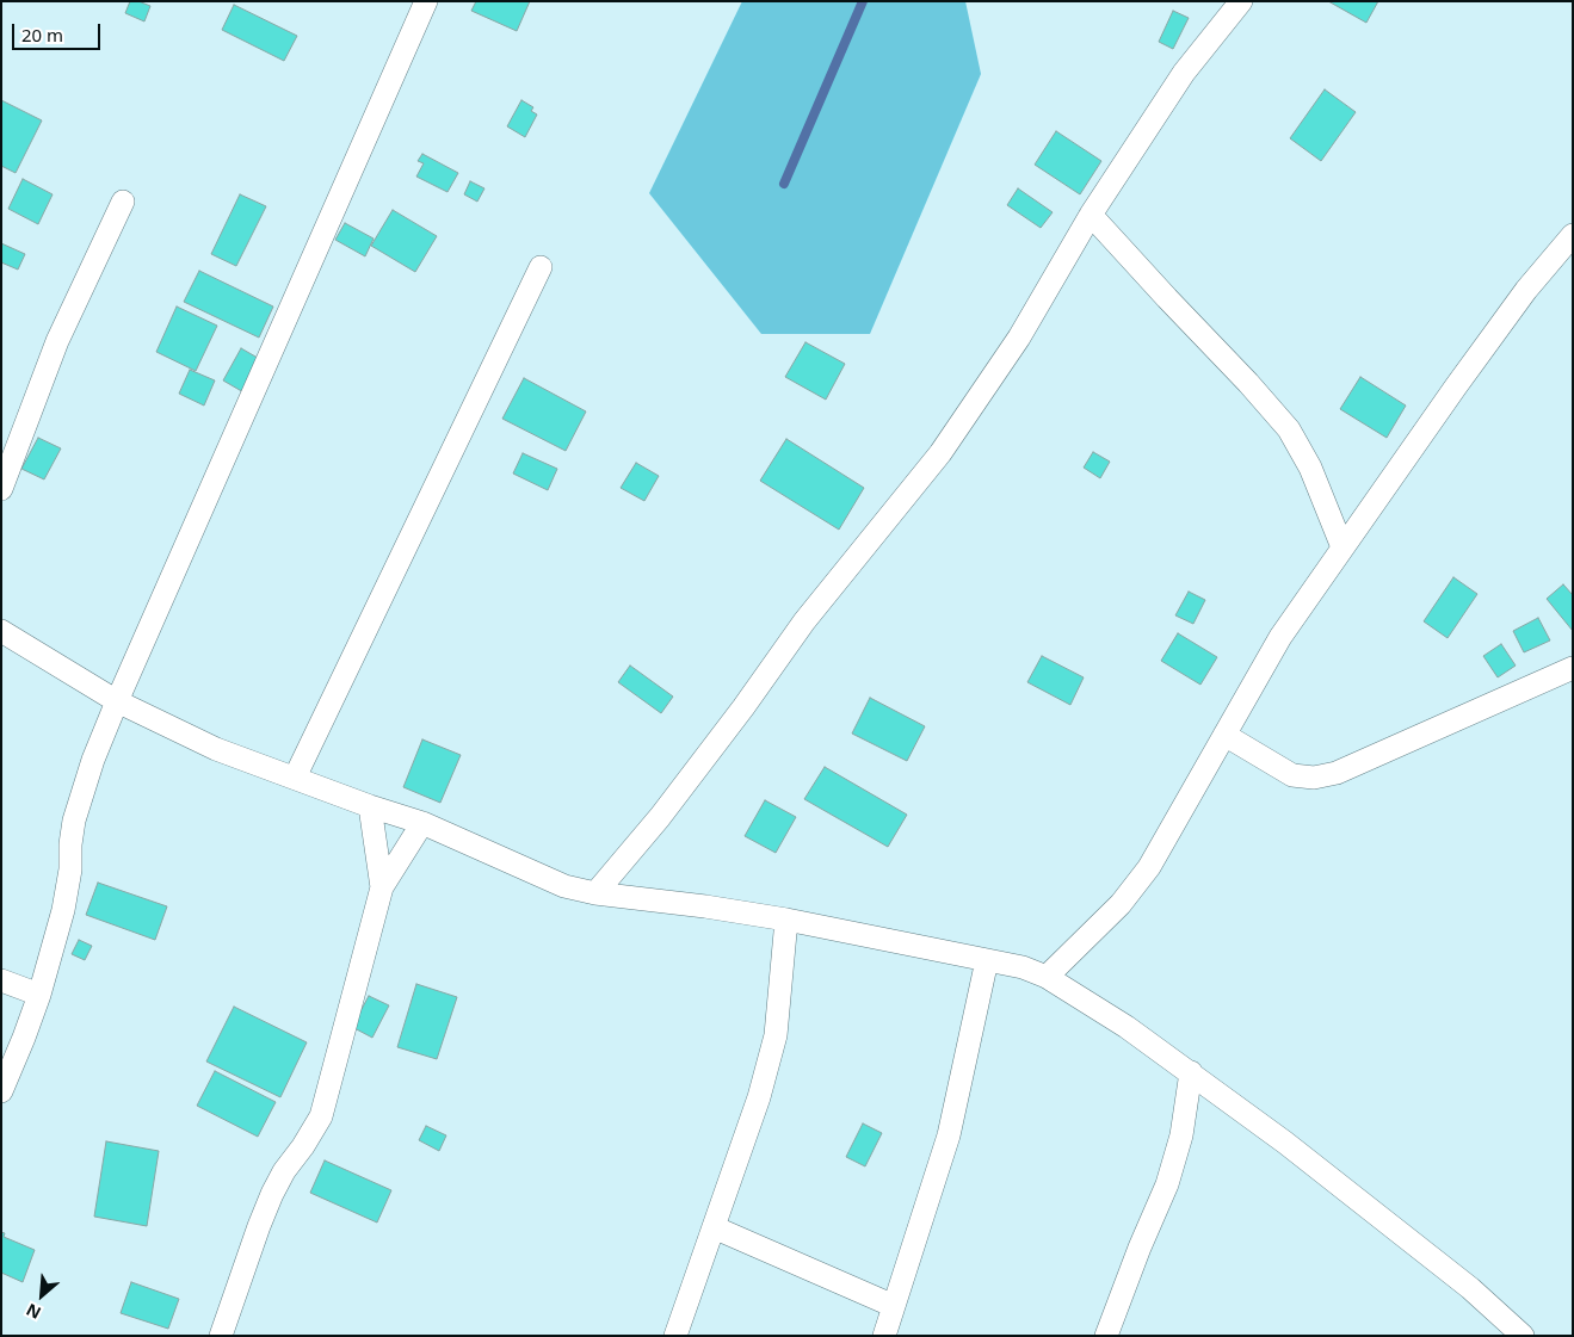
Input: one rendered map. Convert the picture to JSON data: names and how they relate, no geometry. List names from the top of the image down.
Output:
{
  "scale_bar": "20 m",
  "north": "bottom left"
}
